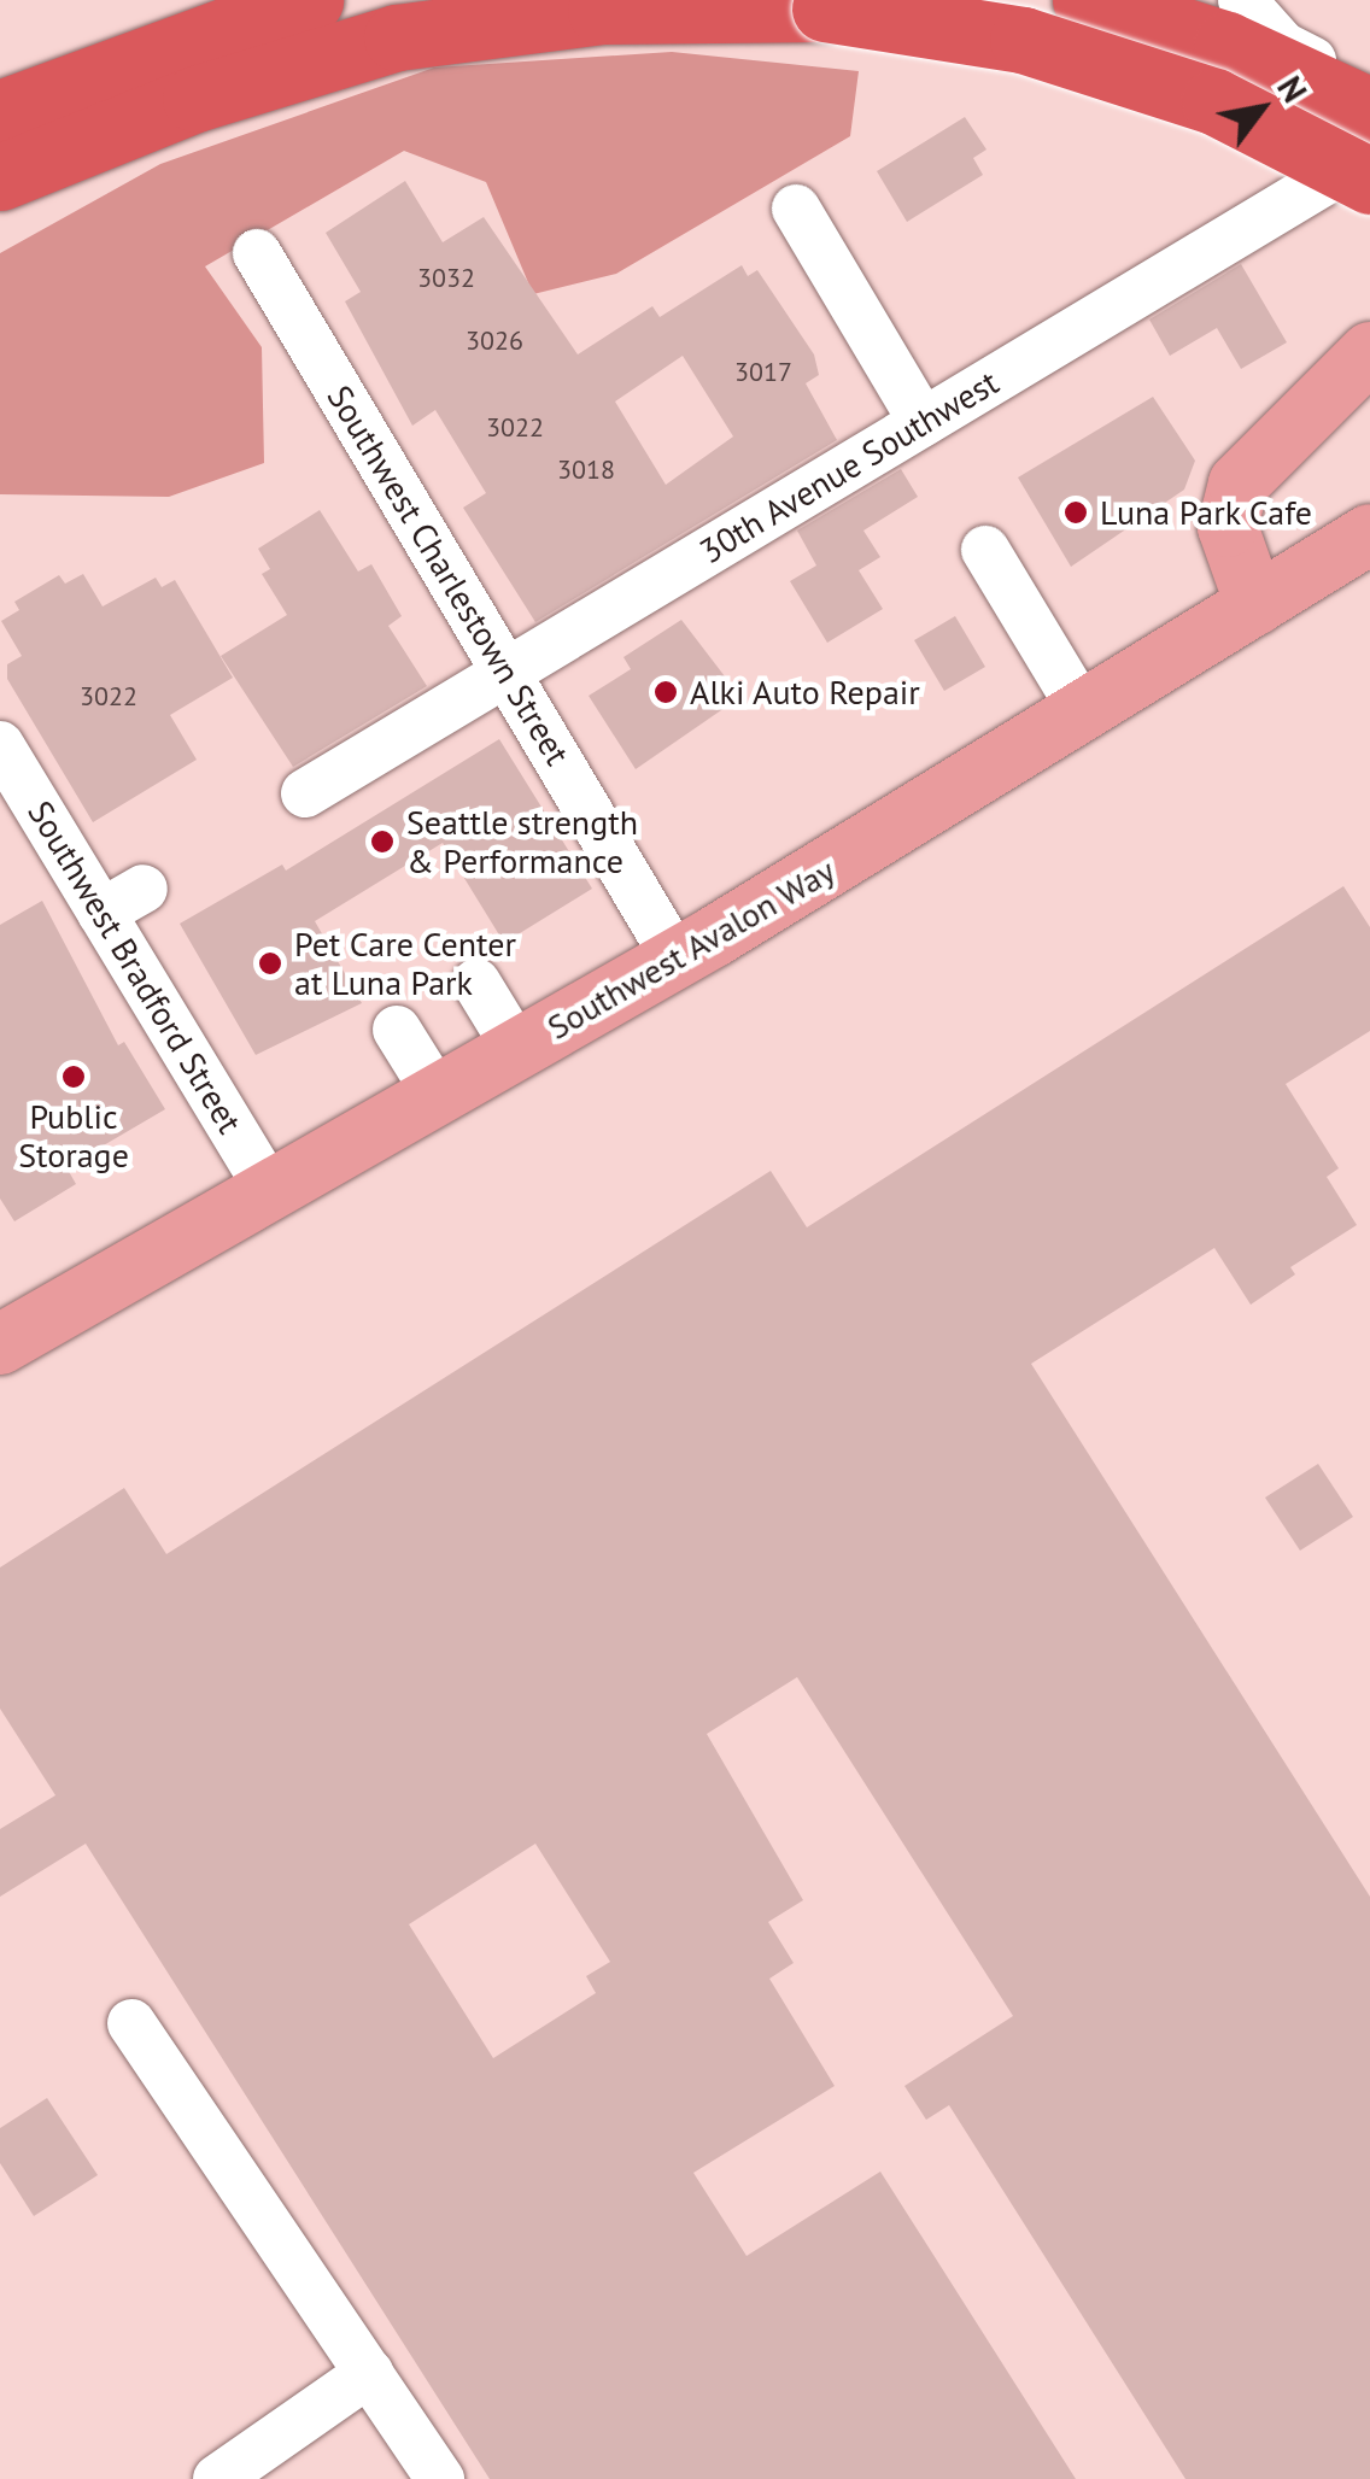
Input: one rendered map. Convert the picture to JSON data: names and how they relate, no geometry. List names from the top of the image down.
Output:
{
  "streets": {
    "main road": ["Southwest Avalon Way"],
    "street": ["30th Avenue Southwest", "Southwest Charlestown Street", "Southwest Bradford Street"]
  },
  "crossings": [
    ["30th Avenue Southwest", "Southwest Charlestown Street"],
    ["Southwest Charlestown Street", "Southwest Avalon Way"],
    ["Southwest Avalon Way", "Southwest Bradford Street"]
  ],
  "places": [
    "Luna Park Cafe",
    "Alki Auto Repair",
    "Seattle strength & Performance",
    "Pet Care Center at Luna Park",
    "Public Storage"
  ],
  "house_numbers": [
    "3032",
    "3026",
    "3017",
    "3022",
    "3018",
    "3022"
  ],
  "north": "top right"
}
